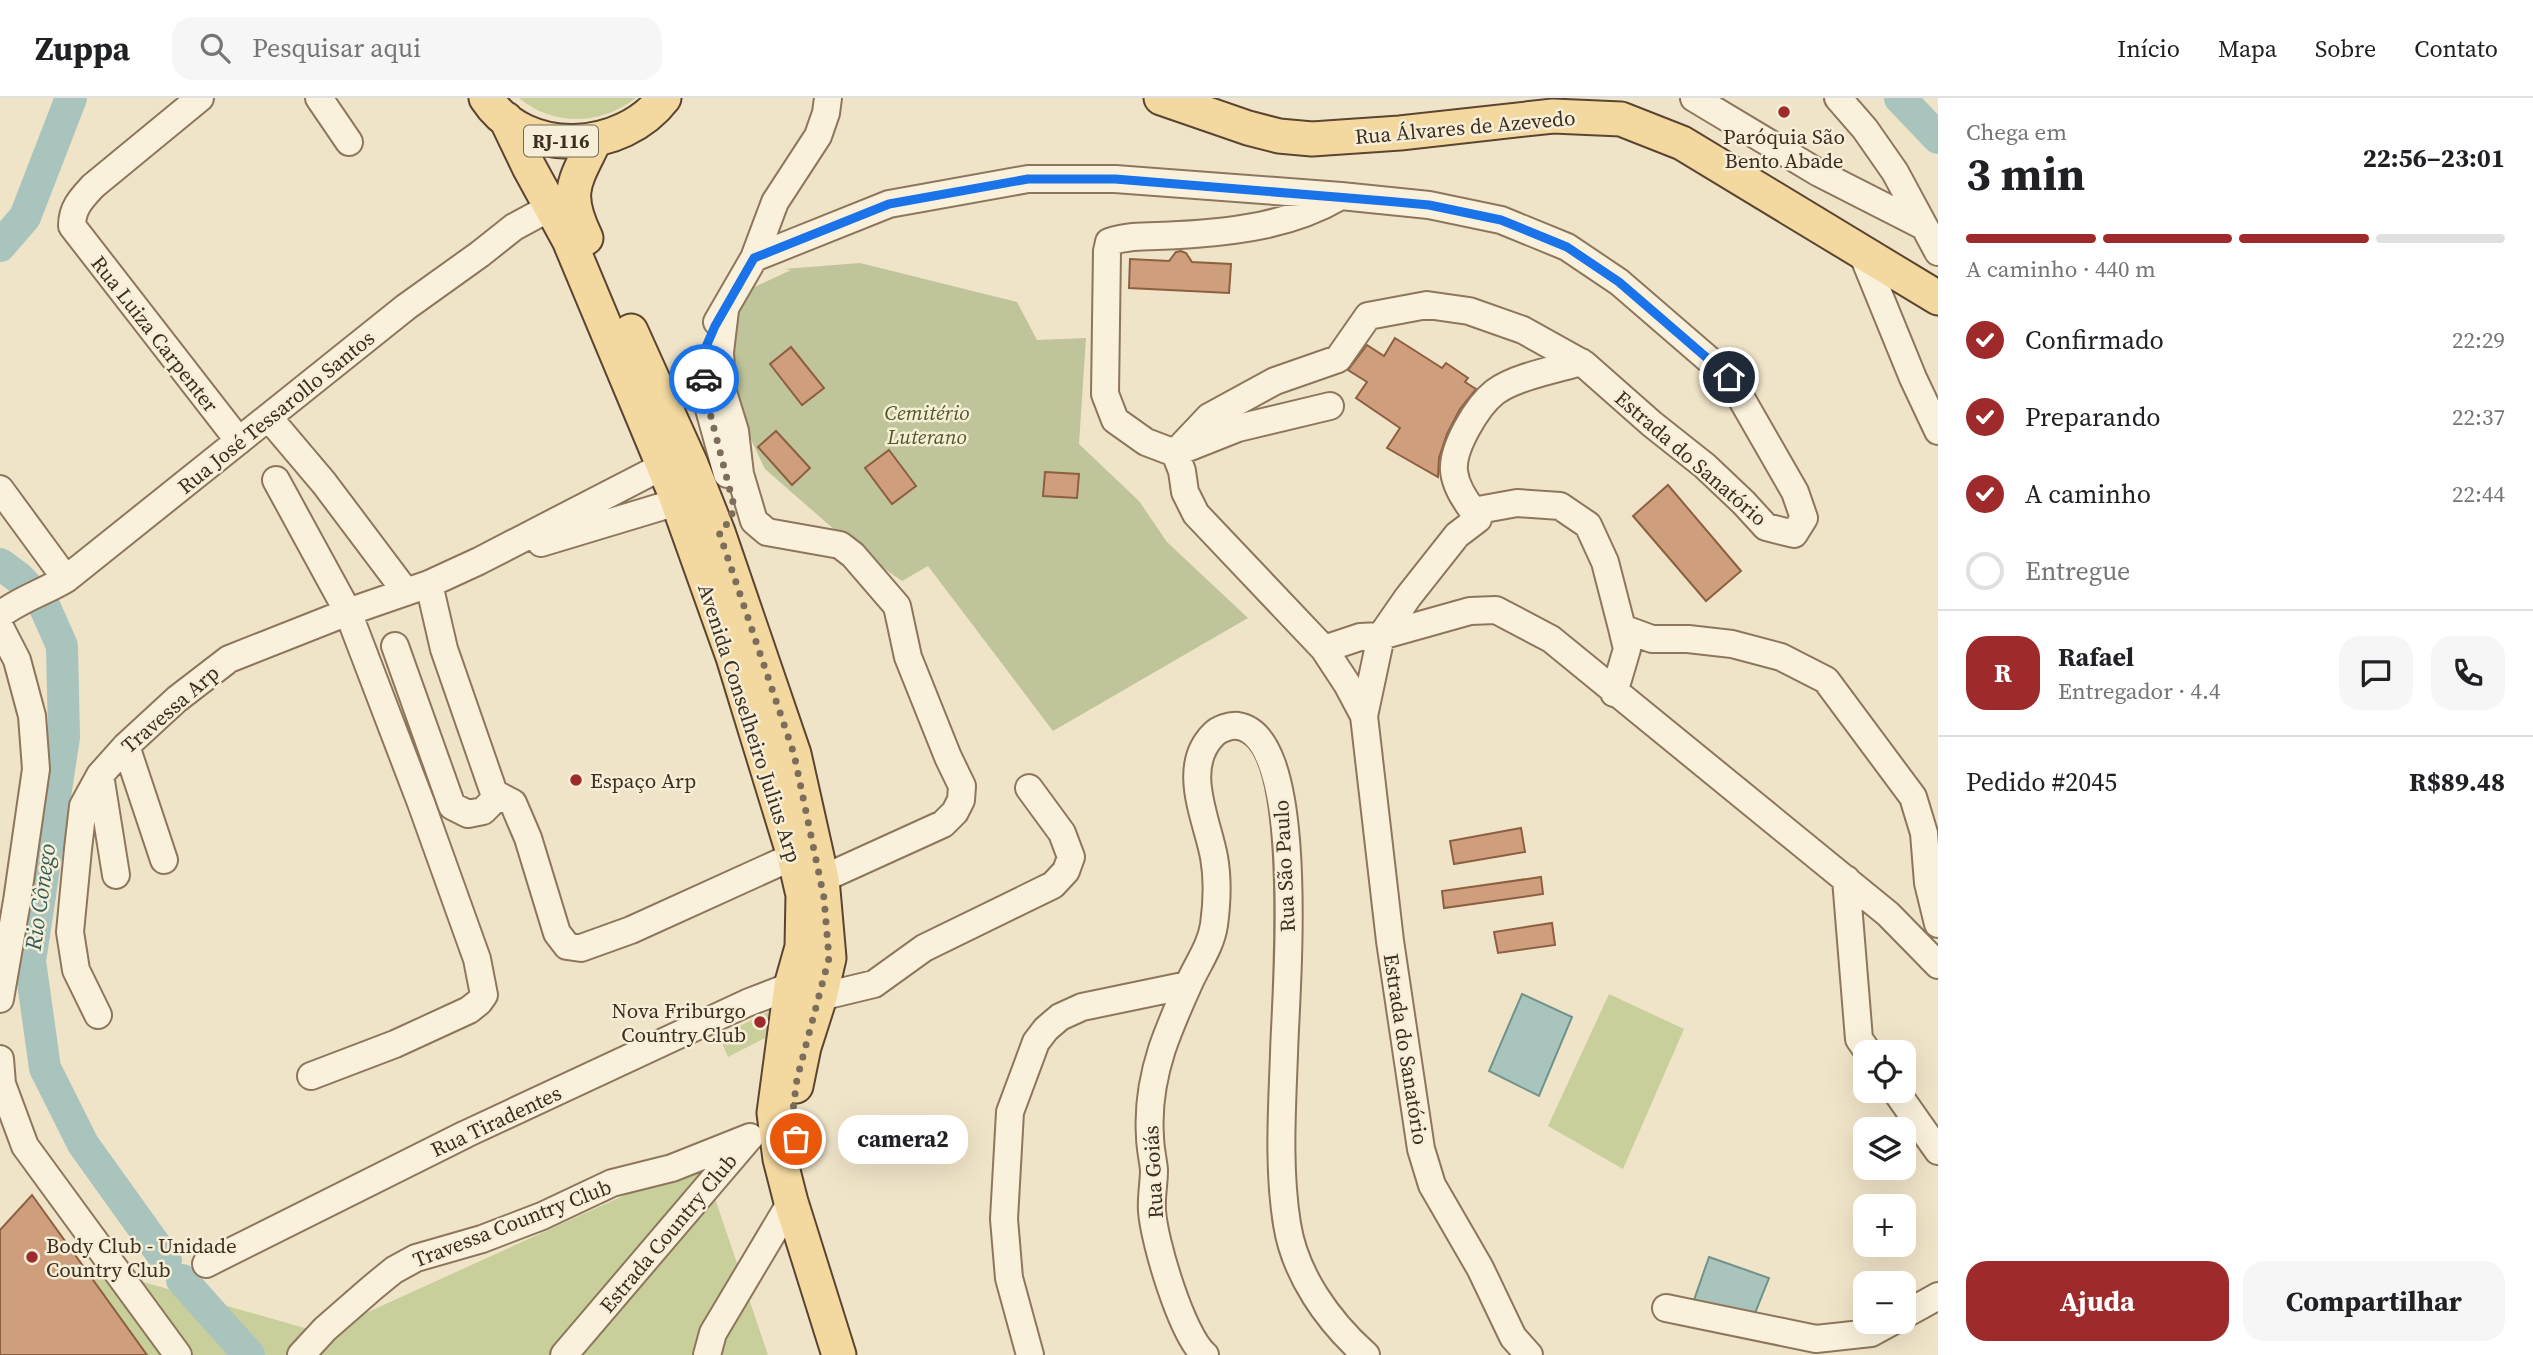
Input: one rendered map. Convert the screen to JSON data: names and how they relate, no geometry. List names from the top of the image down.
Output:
{
  "streets": {
    "main road": ["Rua Álvares de Azevedo", "RJ-116", "Avenida Conselheiro Julius Arp"],
    "street": [
      "Rua Luiza Carpenter",
      "Rua José Tessarollo Santos",
      "Estrada do Sanatório",
      "Travessa Arp",
      "Rua São Paulo",
      "Rua Tiradentes",
      "Rua Goiás",
      "Travessa Country Club",
      "Estrada Country Club"
    ]
  },
  "crossings": [
    ["RJ-116", "Avenida Conselheiro Julius Arp"],
    ["Rua Luiza Carpenter", "Rua José Tessarollo Santos"],
    ["Rua José Tessarollo Santos", "Avenida Conselheiro Julius Arp"],
    ["Travessa Arp", "Avenida Conselheiro Julius Arp"],
    ["Avenida Conselheiro Julius Arp", "Rua Tiradentes"],
    ["Avenida Conselheiro Julius Arp", "Estrada Country Club"],
    ["Rua São Paulo", "Rua Goiás"],
    ["Travessa Country Club", "Estrada Country Club"]
  ],
  "water": ["Rio Cônego"],
  "parks": ["Cemitério Luterano"],
  "places": [
    "Paróquia São Bento Abade",
    "Espaço Arp",
    "Nova Friburgo Country Club",
    "camera2",
    "Body Club - Unidade Country Club"
  ],
  "page": {
    "header": "Zuppa",
    "search": "Pesquisar aqui",
    "nav": [
      "Início",
      "Mapa",
      "Sobre",
      "Contato"
    ],
    "heading": ["3 min", "Chega em", "22:56–23:01"],
    "panel": [
      "Rafael",
      "Entregador · 4.4",
      "Pedido #2045",
      "R$89.48"
    ],
    "bar": "A caminho · 440 m",
    "list": [
      ["Confirmado", "22:29"],
      ["Preparando", "22:37"],
      ["A caminho", "22:44"],
      "Entregue"
    ],
    "round": "R",
    "map_buttons": ["+", "−"],
    "bubble": "camera2",
    "buttons": ["Ajuda", "Compartilhar"]
  }
}
